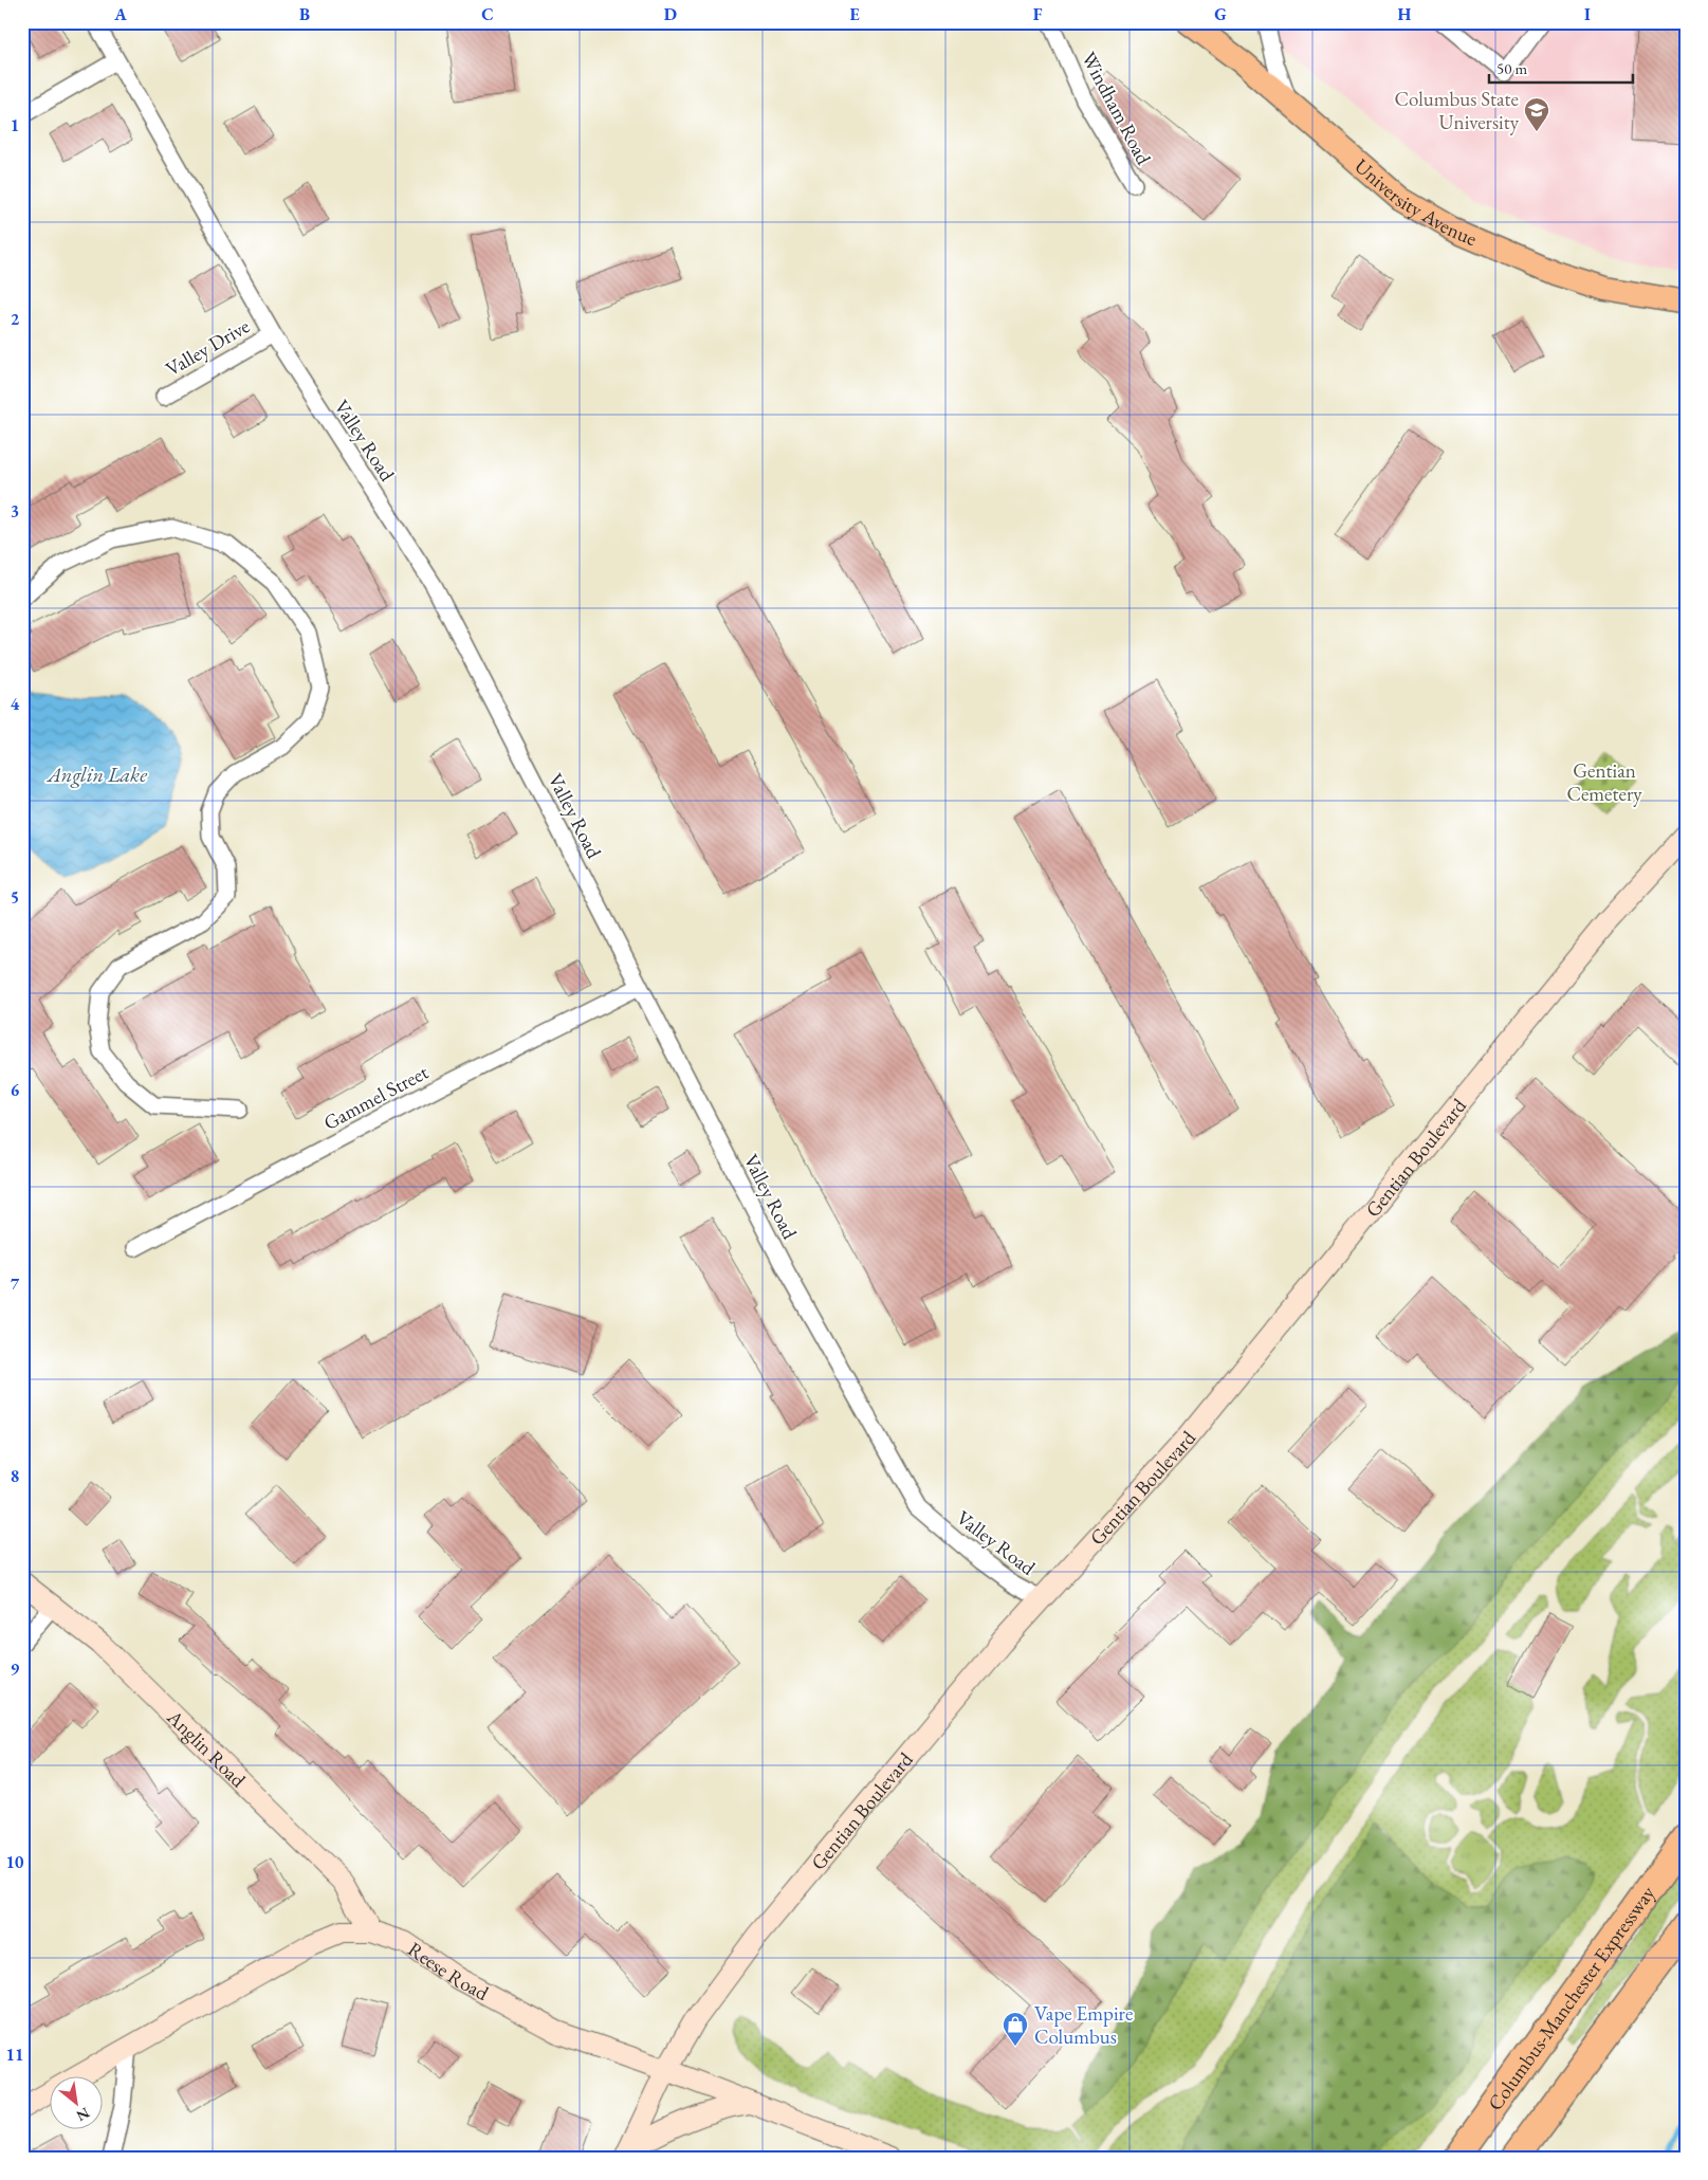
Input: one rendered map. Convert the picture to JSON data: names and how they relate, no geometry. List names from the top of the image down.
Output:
{
  "streets": {
    "highway": ["Columbus-Manchester Expressway"],
    "main road": [
      "University Avenue",
      "Gentian Boulevard",
      "Anglin Road",
      "Reese Road"
    ],
    "street": [
      "Windham Road",
      "Valley Drive",
      "Valley Road",
      "Gammel Street"
    ]
  },
  "crossings": [
    ["Valley Drive", "Valley Road"],
    ["Valley Road", "Gammel Street"],
    ["Valley Road", "Gentian Boulevard"],
    ["Gentian Boulevard", "Reese Road"],
    ["Anglin Road", "Reese Road"]
  ],
  "water": ["Anglin Lake"],
  "parks": ["Gentian Cemetery"],
  "places": {
    "school or university": ["Columbus State University"],
    "shop": ["Vape Empire Columbus"]
  },
  "scale_bar": "50 m",
  "north": "bottom right",
  "grid": {
    "columns": [
      "A",
      "B",
      "C",
      "D",
      "E",
      "F",
      "G",
      "H",
      "I"
    ],
    "rows": [
      "1",
      "2",
      "3",
      "4",
      "5",
      "6",
      "7",
      "8",
      "9",
      "10",
      "11"
    ]
  }
}
